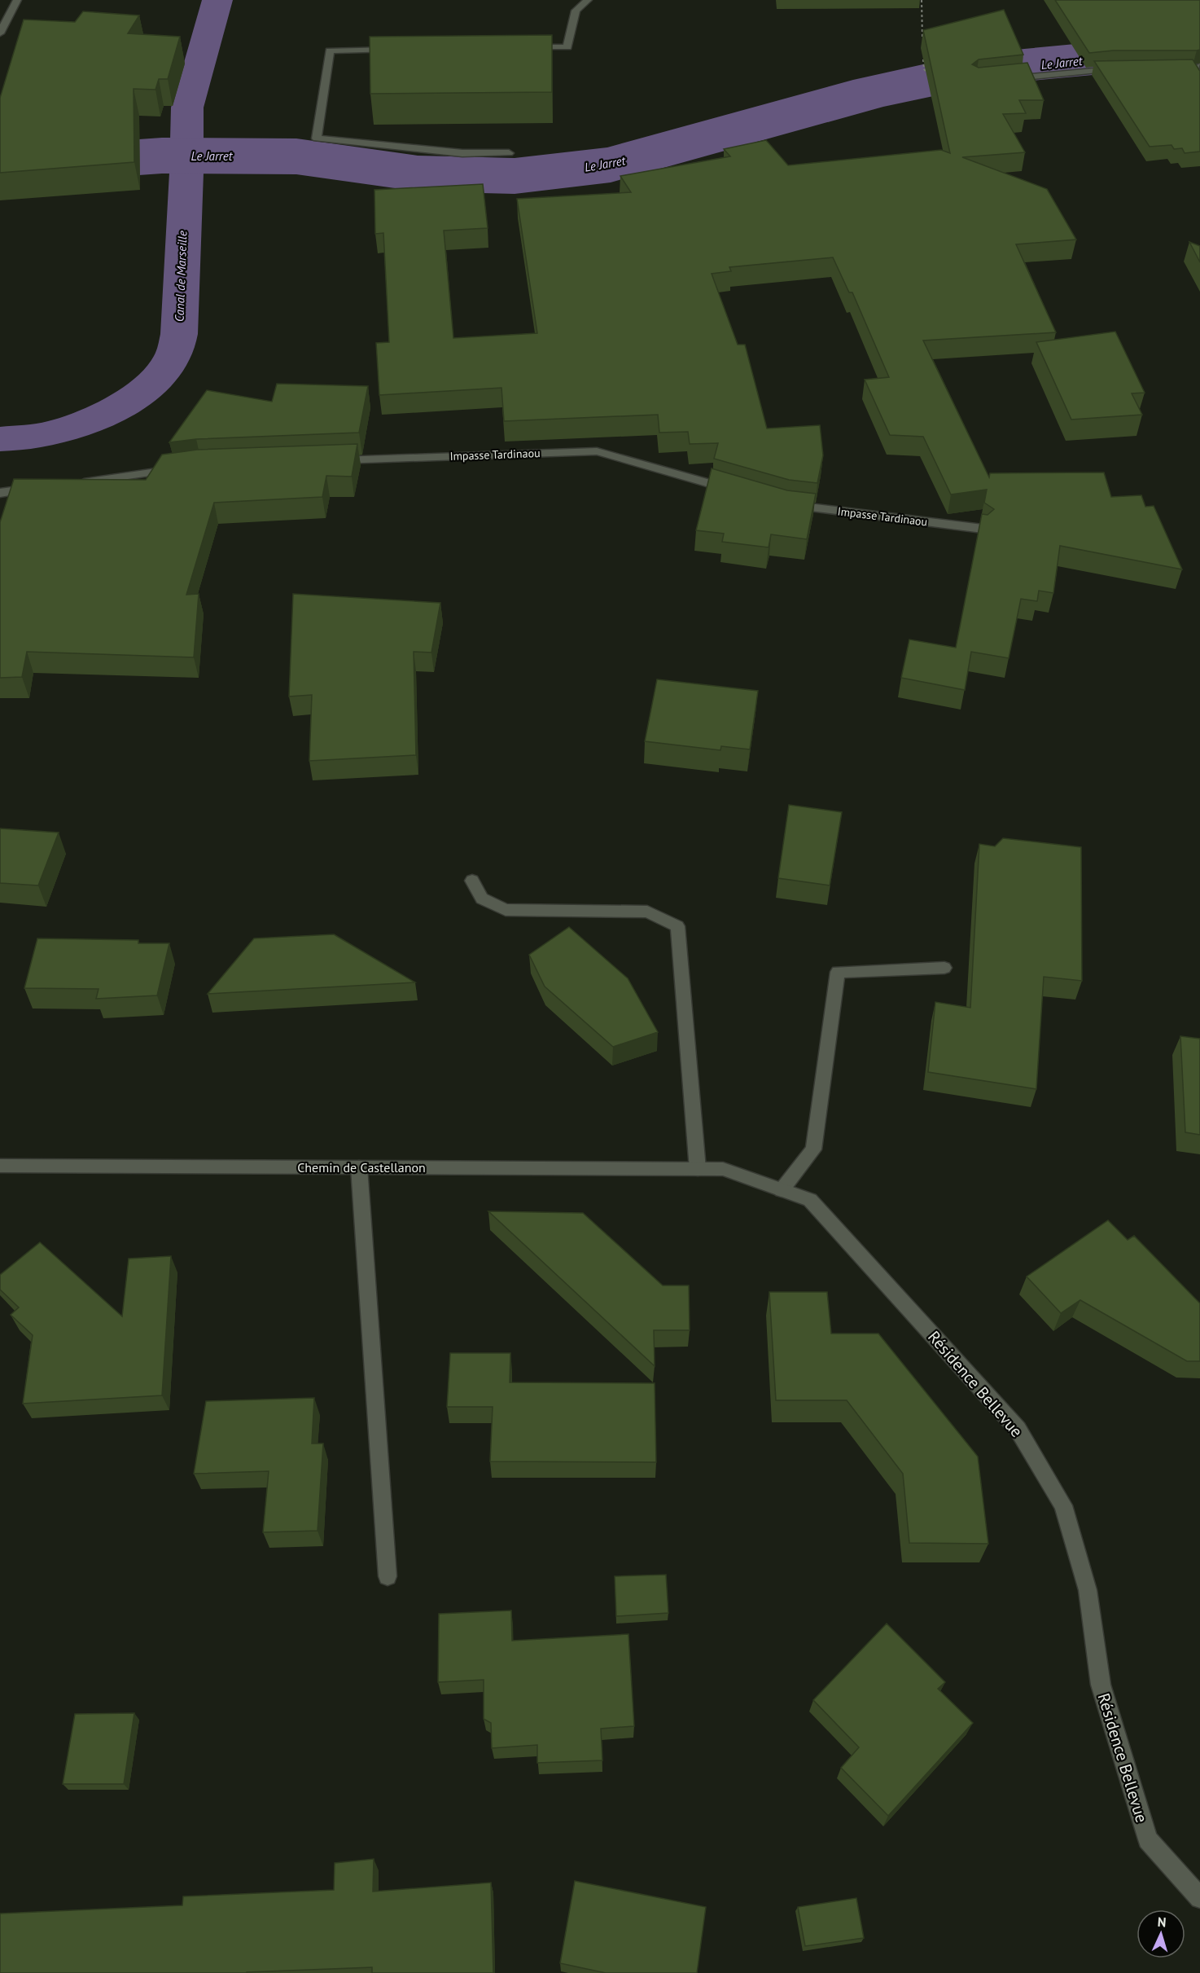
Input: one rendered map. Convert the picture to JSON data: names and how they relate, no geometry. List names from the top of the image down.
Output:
{
  "streets": {
    "street": ["Impasse Tardinaou", "Chemin de Castellanon", "Résidence Bellevue"]
  },
  "crossings": [
    ["Chemin de Castellanon", "Résidence Bellevue"]
  ],
  "water": ["Le Jarret", "Canal de Marseille"],
  "north": "top"
}
